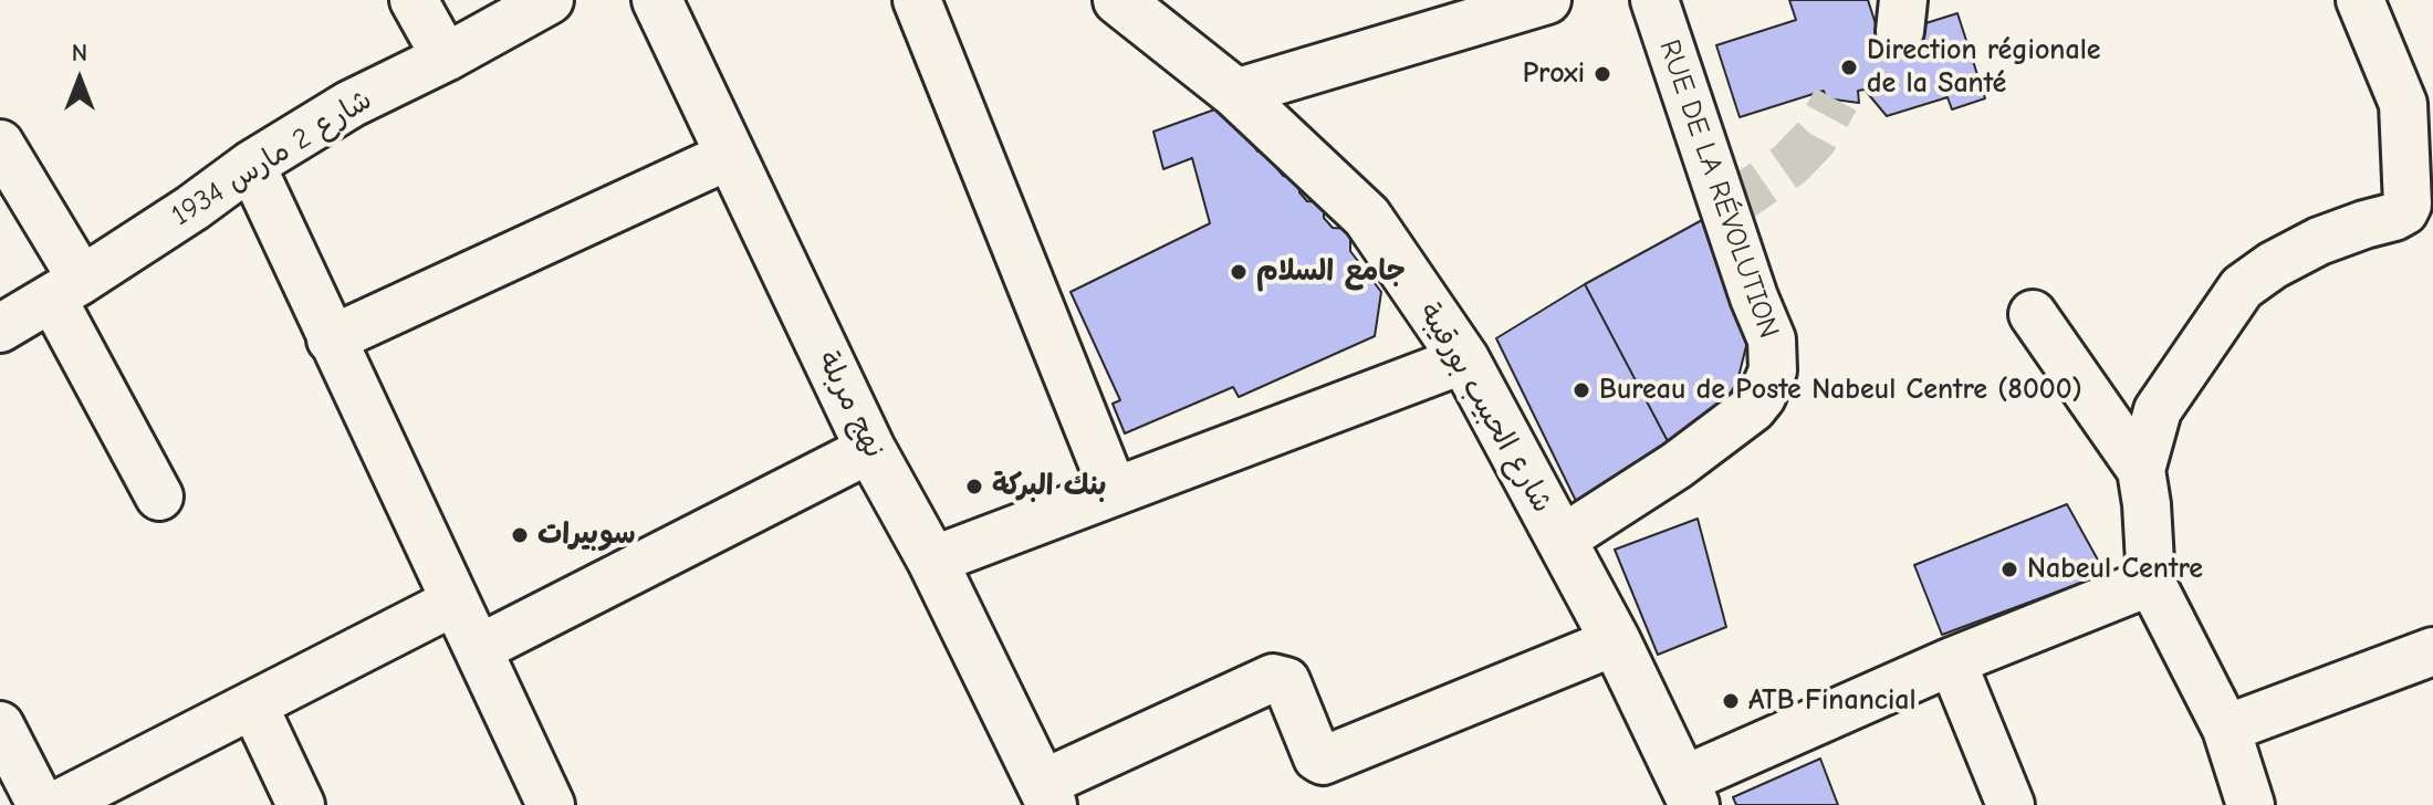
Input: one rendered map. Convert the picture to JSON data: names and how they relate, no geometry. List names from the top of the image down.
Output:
{
  "streets": {
    "main road": ["نهج مربلة", "شارع الحبيب بورقيبة"],
    "street": ["شارع 2 مارس 1934", "RUE DE LA RÉVOLUTION"]
  },
  "crossings": [
    ["RUE DE LA RÉVOLUTION", "شارع الحبيب بورقيبة"]
  ],
  "places": [
    "Direction régionale de la Santé",
    "Proxi",
    "جامع السلام",
    "Bureau de Poste Nabeul Centre (8000)",
    "بنك البركة",
    "سوبيرات",
    "Nabeul Centre",
    "ATB Financial"
  ],
  "north": "top"
}
